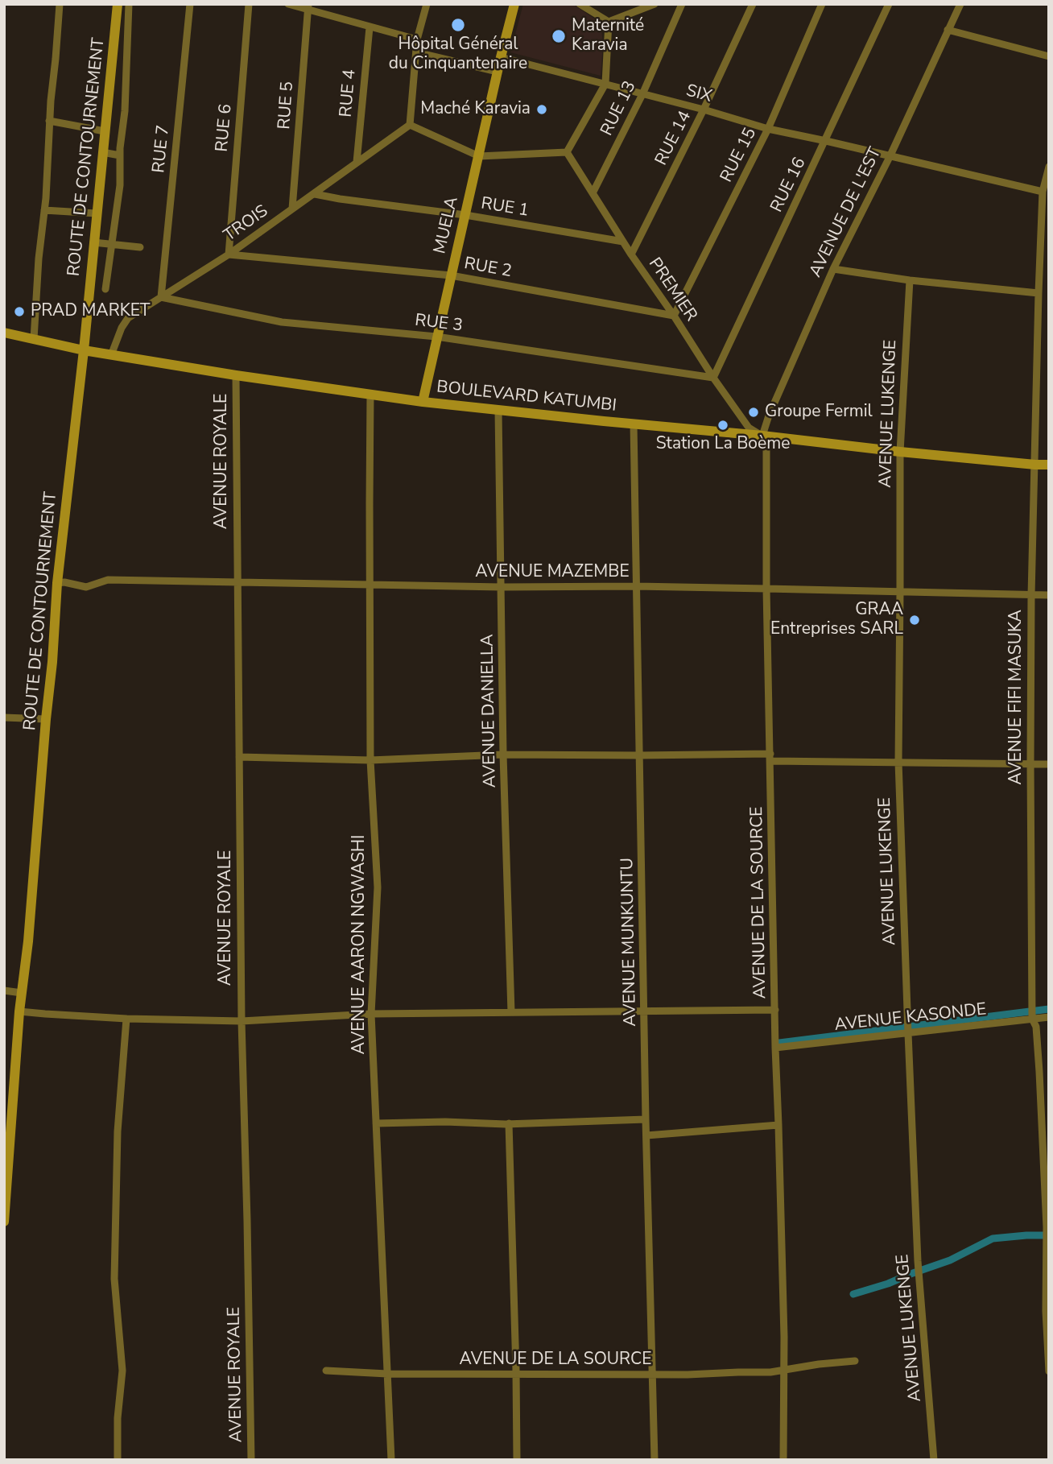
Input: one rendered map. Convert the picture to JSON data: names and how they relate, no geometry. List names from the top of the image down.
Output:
{
  "streets": {
    "street": [
      "RUE 4",
      "SIX",
      "RUE 5",
      "RUE 13",
      "RUE 6",
      "RUE 14",
      "RUE 7",
      "RUE 15",
      "ROUTE DE CONTOURNEMENT",
      "RUE 16",
      "RUE 1",
      "AVENUE DE L'EST",
      "TROIS",
      "MUELA",
      "RUE 2",
      "PREMIER",
      "RUE 3",
      "BOULEVARD KATUMBI",
      "AVENUE LUKENGE",
      "AVENUE ROYALE",
      "AVENUE MAZEMBE",
      "AVENUE FIFI MASUKA",
      "AVENUE DANIELLA",
      "AVENUE DE LA SOURCE",
      "AVENUE MUNKUNTU",
      "AVENUE AARON NGWASHI",
      "AVENUE KASONDE"
    ]
  },
  "crossings": [
    ["RUE 4", "TROIS"],
    ["SIX", "RUE 13"],
    ["SIX", "RUE 14"],
    ["SIX", "RUE 15"],
    ["SIX", "RUE 16"],
    ["SIX", "AVENUE DE L'EST"],
    ["SIX", "MUELA"],
    ["SIX", "AVENUE FIFI MASUKA"],
    ["RUE 5", "TROIS"],
    ["RUE 13", "PREMIER"],
    ["RUE 6", "TROIS"],
    ["RUE 6", "RUE 2"],
    ["RUE 14", "PREMIER"],
    ["RUE 7", "TROIS"],
    ["RUE 7", "RUE 3"],
    ["RUE 15", "RUE 2"],
    ["RUE 15", "PREMIER"],
    ["ROUTE DE CONTOURNEMENT", "BOULEVARD KATUMBI"],
    ["ROUTE DE CONTOURNEMENT", "AVENUE MAZEMBE"],
    ["RUE 16", "PREMIER"],
    ["RUE 16", "RUE 3"],
    ["RUE 1", "TROIS"],
    ["RUE 1", "MUELA"],
    ["RUE 1", "PREMIER"],
    ["AVENUE DE L'EST", "PREMIER"],
    ["AVENUE DE L'EST", "BOULEVARD KATUMBI"],
    ["AVENUE DE L'EST", "AVENUE DE LA SOURCE"],
    ["TROIS", "RUE 2"],
    ["TROIS", "RUE 3"],
    ["TROIS", "BOULEVARD KATUMBI"],
    ["MUELA", "RUE 2"],
    ["MUELA", "RUE 3"],
    ["MUELA", "BOULEVARD KATUMBI"],
    ["RUE 2", "PREMIER"],
    ["PREMIER", "RUE 3"],
    ["PREMIER", "BOULEVARD KATUMBI"],
    ["PREMIER", "AVENUE DE LA SOURCE"],
    ["BOULEVARD KATUMBI", "AVENUE LUKENGE"],
    ["BOULEVARD KATUMBI", "AVENUE ROYALE"],
    ["BOULEVARD KATUMBI", "AVENUE FIFI MASUKA"],
    ["BOULEVARD KATUMBI", "AVENUE DANIELLA"],
    ["BOULEVARD KATUMBI", "AVENUE DE LA SOURCE"],
    ["BOULEVARD KATUMBI", "AVENUE MUNKUNTU"],
    ["BOULEVARD KATUMBI", "AVENUE AARON NGWASHI"],
    ["AVENUE LUKENGE", "AVENUE MAZEMBE"],
    ["AVENUE LUKENGE", "AVENUE KASONDE"],
    ["AVENUE ROYALE", "AVENUE MAZEMBE"],
    ["AVENUE MAZEMBE", "AVENUE FIFI MASUKA"],
    ["AVENUE MAZEMBE", "AVENUE DANIELLA"],
    ["AVENUE MAZEMBE", "AVENUE DE LA SOURCE"],
    ["AVENUE MAZEMBE", "AVENUE MUNKUNTU"],
    ["AVENUE MAZEMBE", "AVENUE AARON NGWASHI"],
    ["AVENUE FIFI MASUKA", "AVENUE KASONDE"],
    ["AVENUE DE LA SOURCE", "AVENUE MUNKUNTU"],
    ["AVENUE DE LA SOURCE", "AVENUE AARON NGWASHI"],
    ["AVENUE DE LA SOURCE", "AVENUE KASONDE"]
  ],
  "places": [
    "Hôpital Général du Cinquantenaire",
    "Maternité Karavia",
    "Maché Karavia",
    "PRAD MARKET",
    "Groupe Fermil",
    "Station La Boème",
    "GRAA Entreprises SARL"
  ]
}
